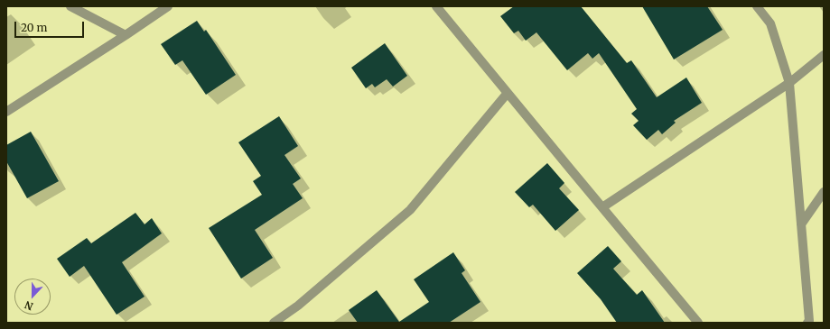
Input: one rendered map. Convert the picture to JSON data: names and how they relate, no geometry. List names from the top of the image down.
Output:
{
  "scale_bar": "20 m",
  "north": "bottom"
}
